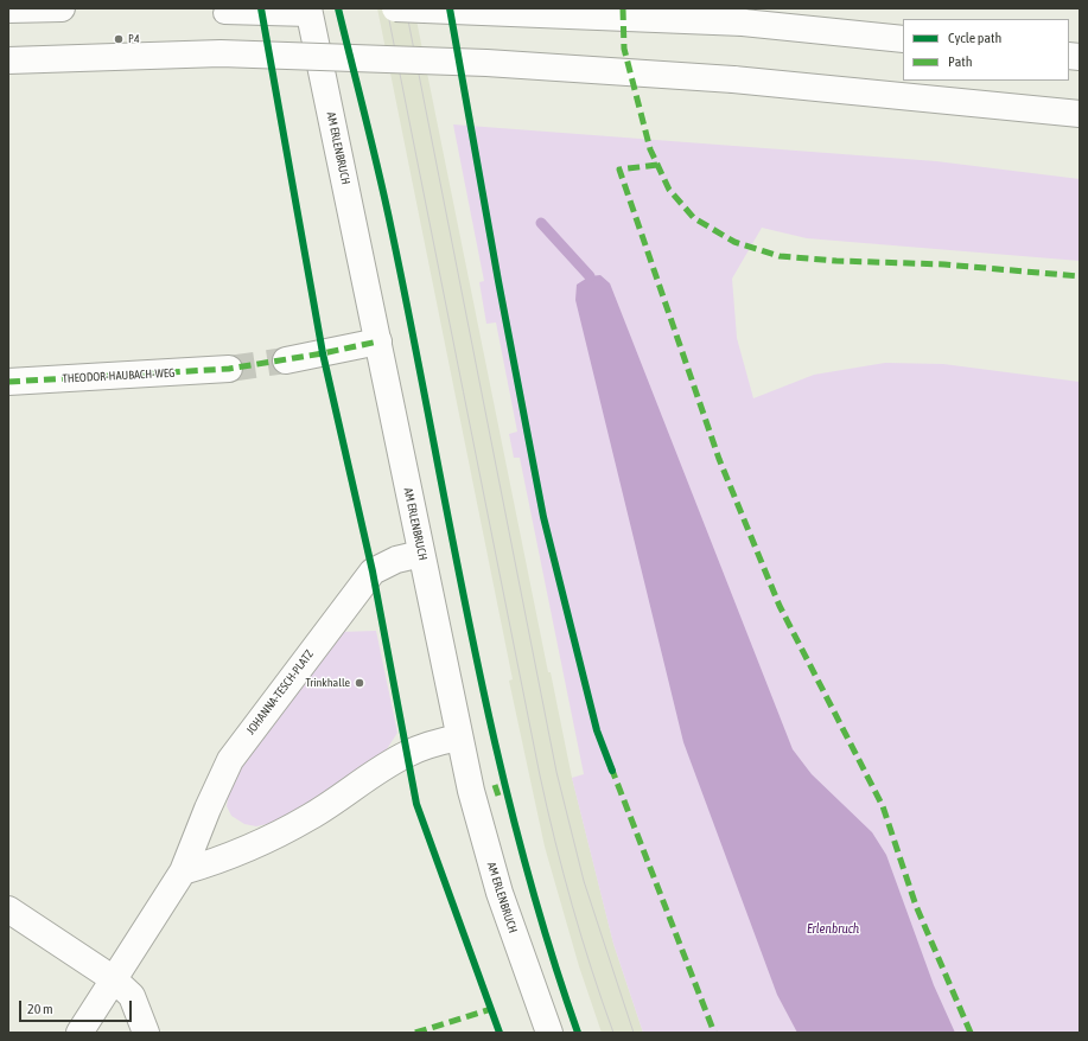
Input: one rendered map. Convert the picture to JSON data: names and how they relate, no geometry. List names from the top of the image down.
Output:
{
  "streets": {
    "main road": ["AM ERLENBRUCH", "THEODOR-HAUBACH-WEG", "JOHANNA-TESCH-PLATZ"]
  },
  "crossings": [
    ["AM ERLENBRUCH", "JOHANNA-TESCH-PLATZ"]
  ],
  "water": ["Erlenbruch"],
  "places": ["P4", "Trinkhalle"],
  "legend": ["Cycle path", "Path"],
  "scale_bar": "20 m"
}
